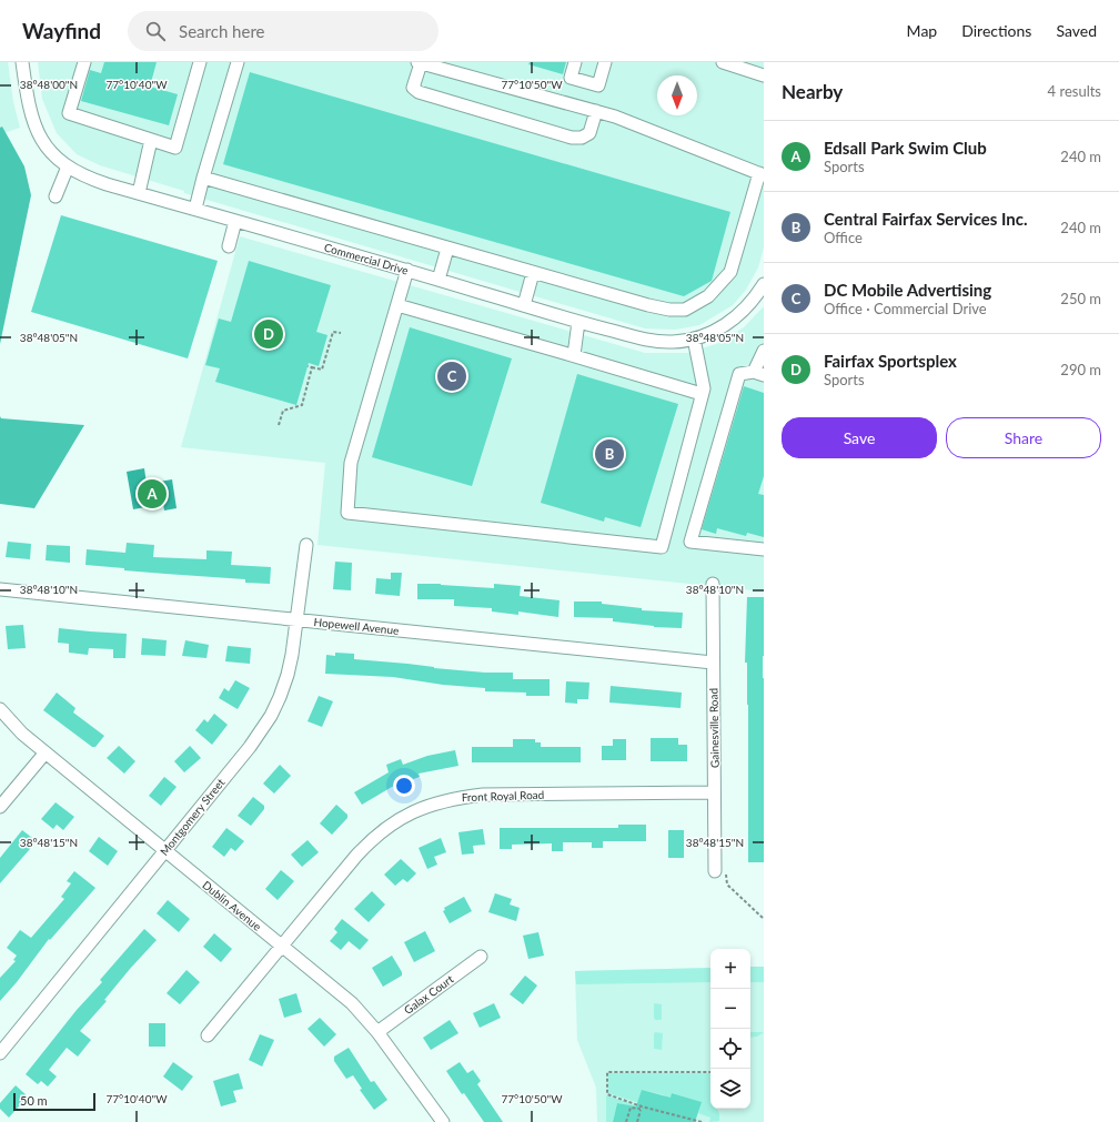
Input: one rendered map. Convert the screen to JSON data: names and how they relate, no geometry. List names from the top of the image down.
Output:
{
  "streets": {
    "street": [
      "Commercial Drive",
      "Hopewell Avenue",
      "Gainesville Road",
      "Front Royal Road",
      "Montgomery Street",
      "Dublin Avenue",
      "Galax Court"
    ]
  },
  "crossings": [
    ["Hopewell Avenue", "Gainesville Road"],
    ["Hopewell Avenue", "Montgomery Street"],
    ["Gainesville Road", "Front Royal Road"],
    ["Front Royal Road", "Dublin Avenue"],
    ["Montgomery Street", "Dublin Avenue"],
    ["Dublin Avenue", "Galax Court"]
  ],
  "scale_bar": "50 m",
  "north": "bottom",
  "page": {
    "header": "Wayfind",
    "search": "Search here",
    "nav": ["Map", "Directions", "Saved"],
    "heading": ["Nearby", "4 results"],
    "list": [
      {
        "mark": "A",
        "name": "Edsall Park Swim Club",
        "note": "Sports",
        "value": "240 m"
      },
      {
        "mark": "B",
        "name": "Central Fairfax Services Inc.",
        "note": "Office",
        "value": "240 m"
      },
      {
        "mark": "C",
        "name": "DC Mobile Advertising",
        "note": "Office · Commercial Drive",
        "value": "250 m"
      },
      {
        "mark": "D",
        "name": "Fairfax Sportsplex",
        "note": "Sports",
        "value": "290 m"
      }
    ],
    "pins": [
      "D",
      "C",
      "B",
      "A"
    ],
    "buttons": ["Save", "Share"],
    "map_buttons": ["+", "−"],
    "scale": "50 m"
  },
  "coordinates": [
    "77°10'40\"W",
    "77°10'50\"W",
    "38°48'00\"N",
    "38°48'05\"N",
    "38°48'10\"N",
    "38°48'15\"N"
  ]
}
